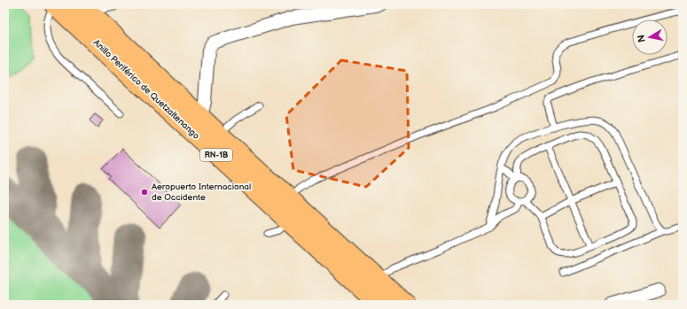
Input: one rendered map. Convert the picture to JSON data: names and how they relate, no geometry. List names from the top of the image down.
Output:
{
  "streets": {
    "highway": ["Anillo Periférico de Quetzaltenango", "RN-1B"]
  },
  "places": ["Aeropuerto Internacional de Occidente"],
  "north": "left"
}
